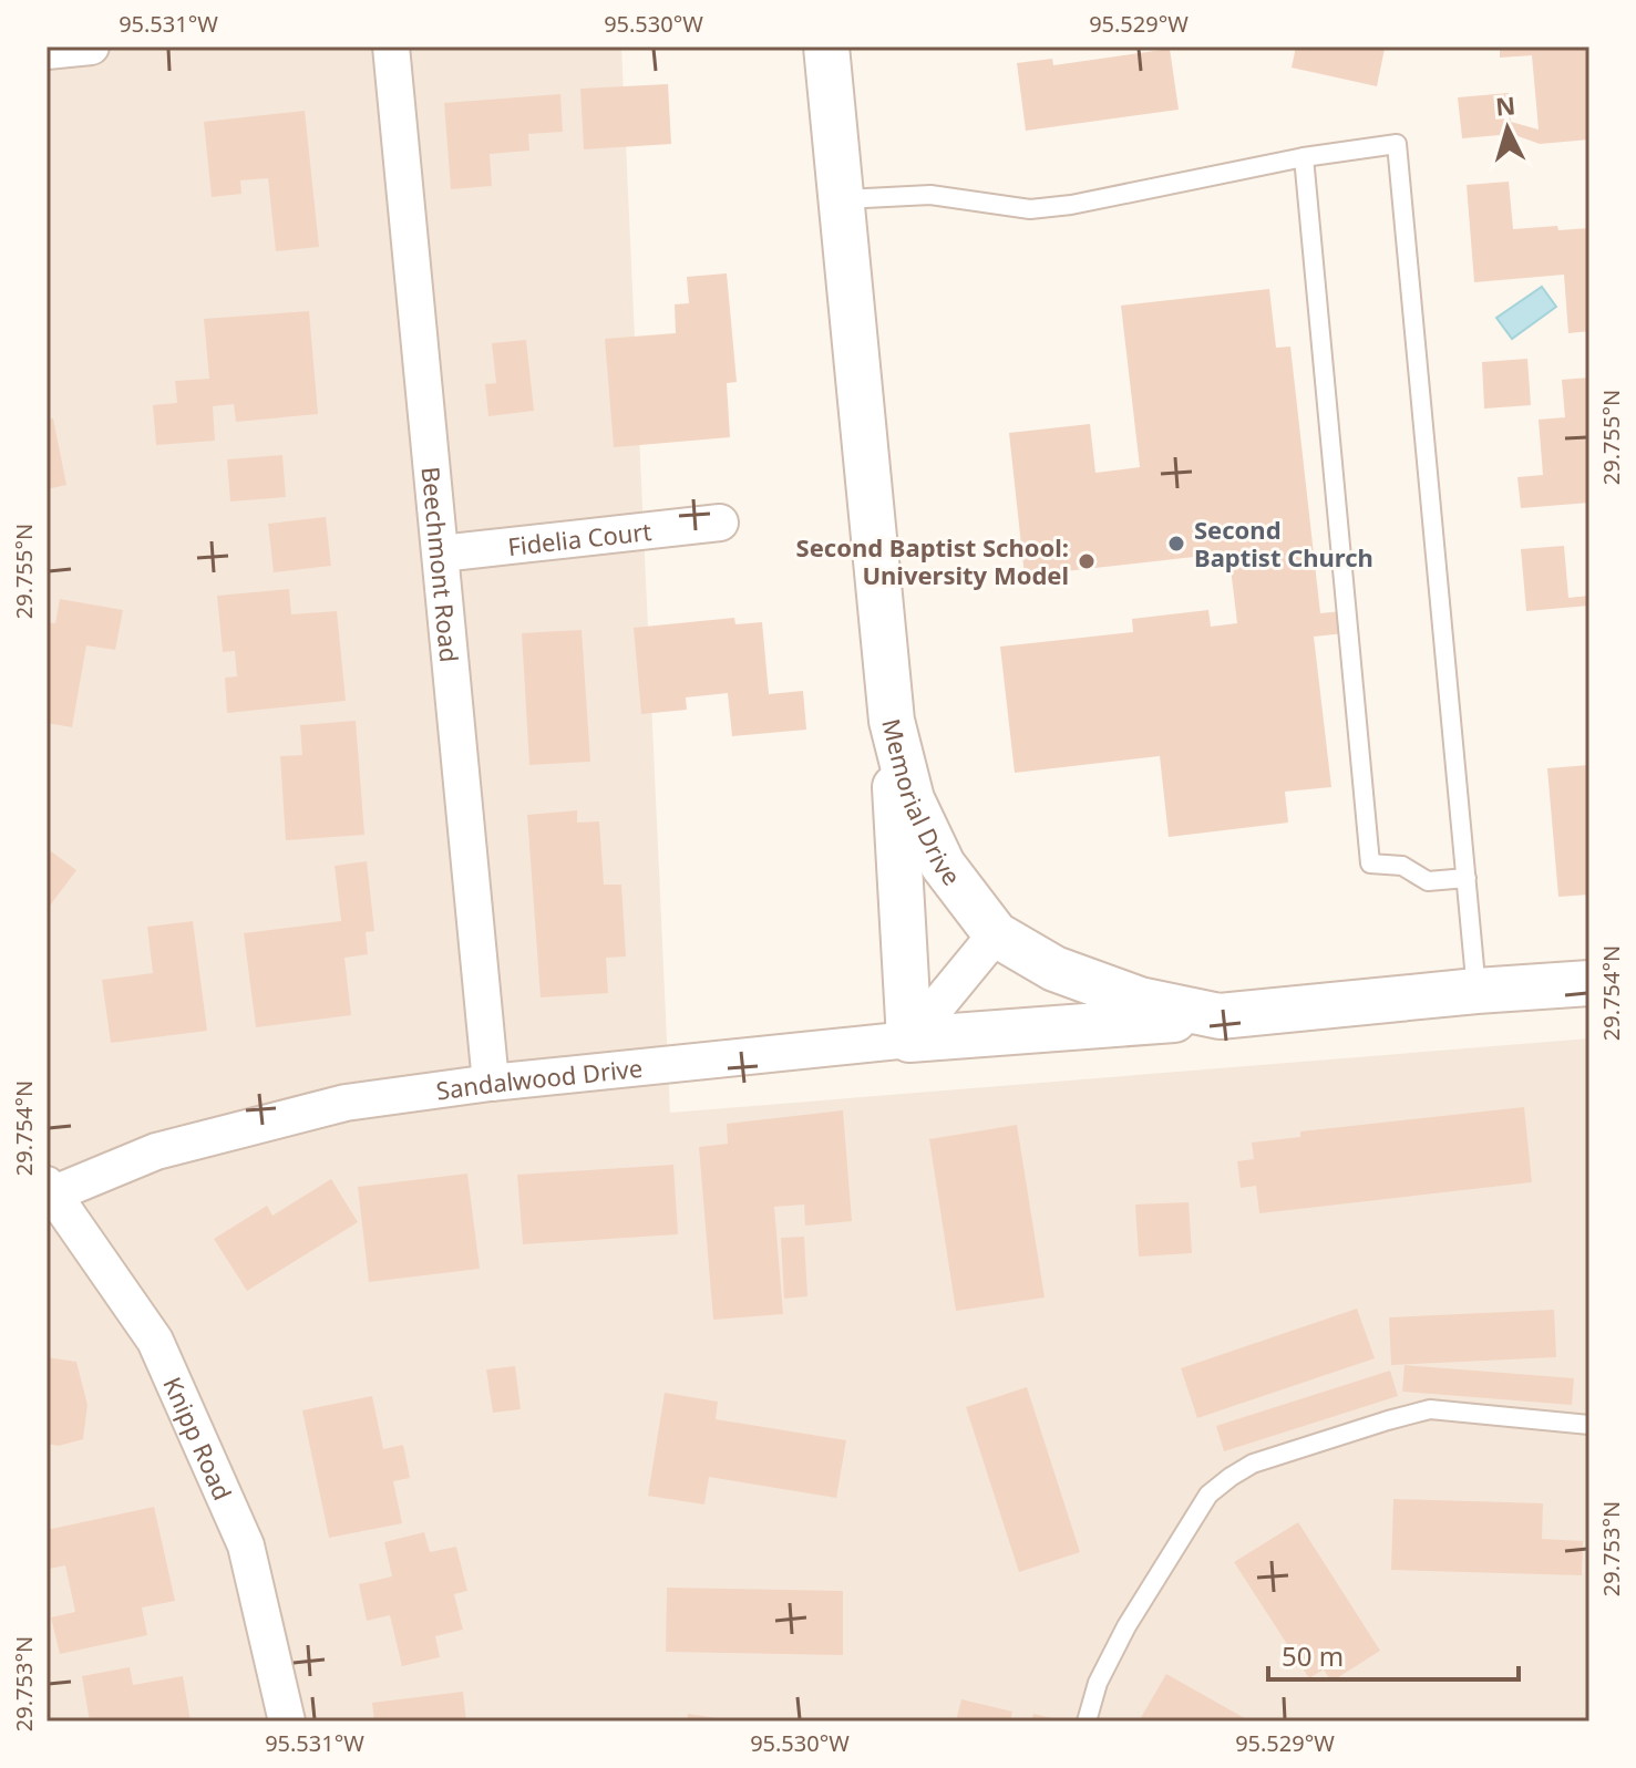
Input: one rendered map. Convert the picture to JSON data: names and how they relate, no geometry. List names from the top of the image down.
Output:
{
  "streets": {
    "street": [
      "Fidelia Court",
      "Beechmont Road",
      "Memorial Drive",
      "Sandalwood Drive",
      "Knipp Road"
    ]
  },
  "crossings": [
    ["Fidelia Court", "Beechmont Road"],
    ["Beechmont Road", "Sandalwood Drive"],
    ["Sandalwood Drive", "Knipp Road"]
  ],
  "places": ["Second Baptist Church", "Second Baptist School: University Model"],
  "scale_bar": "50 m",
  "north": "top",
  "coordinates": [
    "95.531°W",
    "95.530°W",
    "95.529°W",
    "29.755°N",
    "29.754°N",
    "29.753°N"
  ]
}
